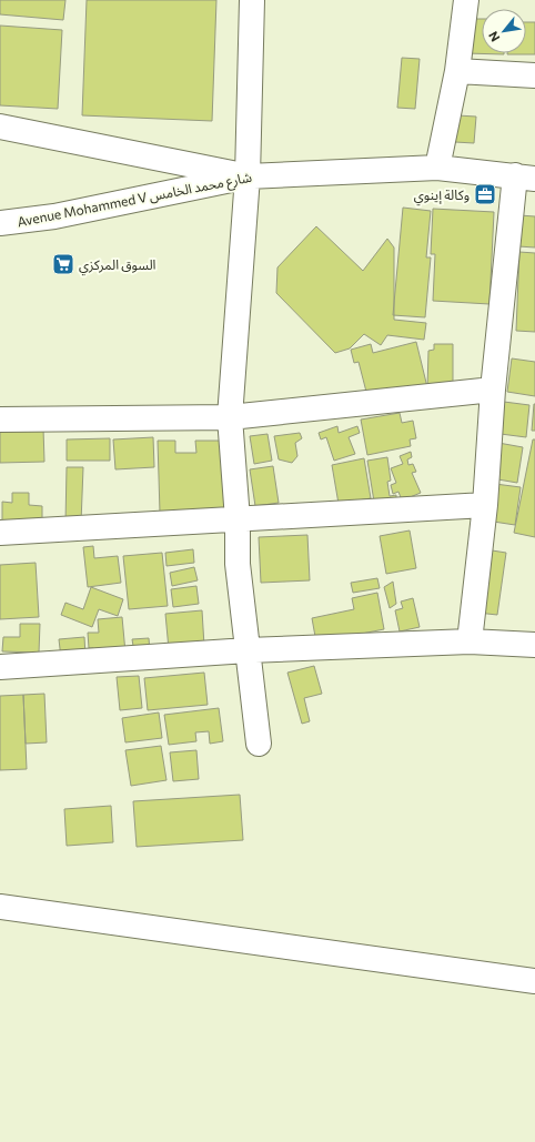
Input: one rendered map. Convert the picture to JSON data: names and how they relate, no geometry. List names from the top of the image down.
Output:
{
  "streets": {
    "street": ["Avenue Mohammed V شارع محمد الخامس"]
  },
  "places": {
    "office": ["وكالة إينوي"],
    "supermarket": ["السوق المركزي"]
  },
  "north": "bottom left"
}
